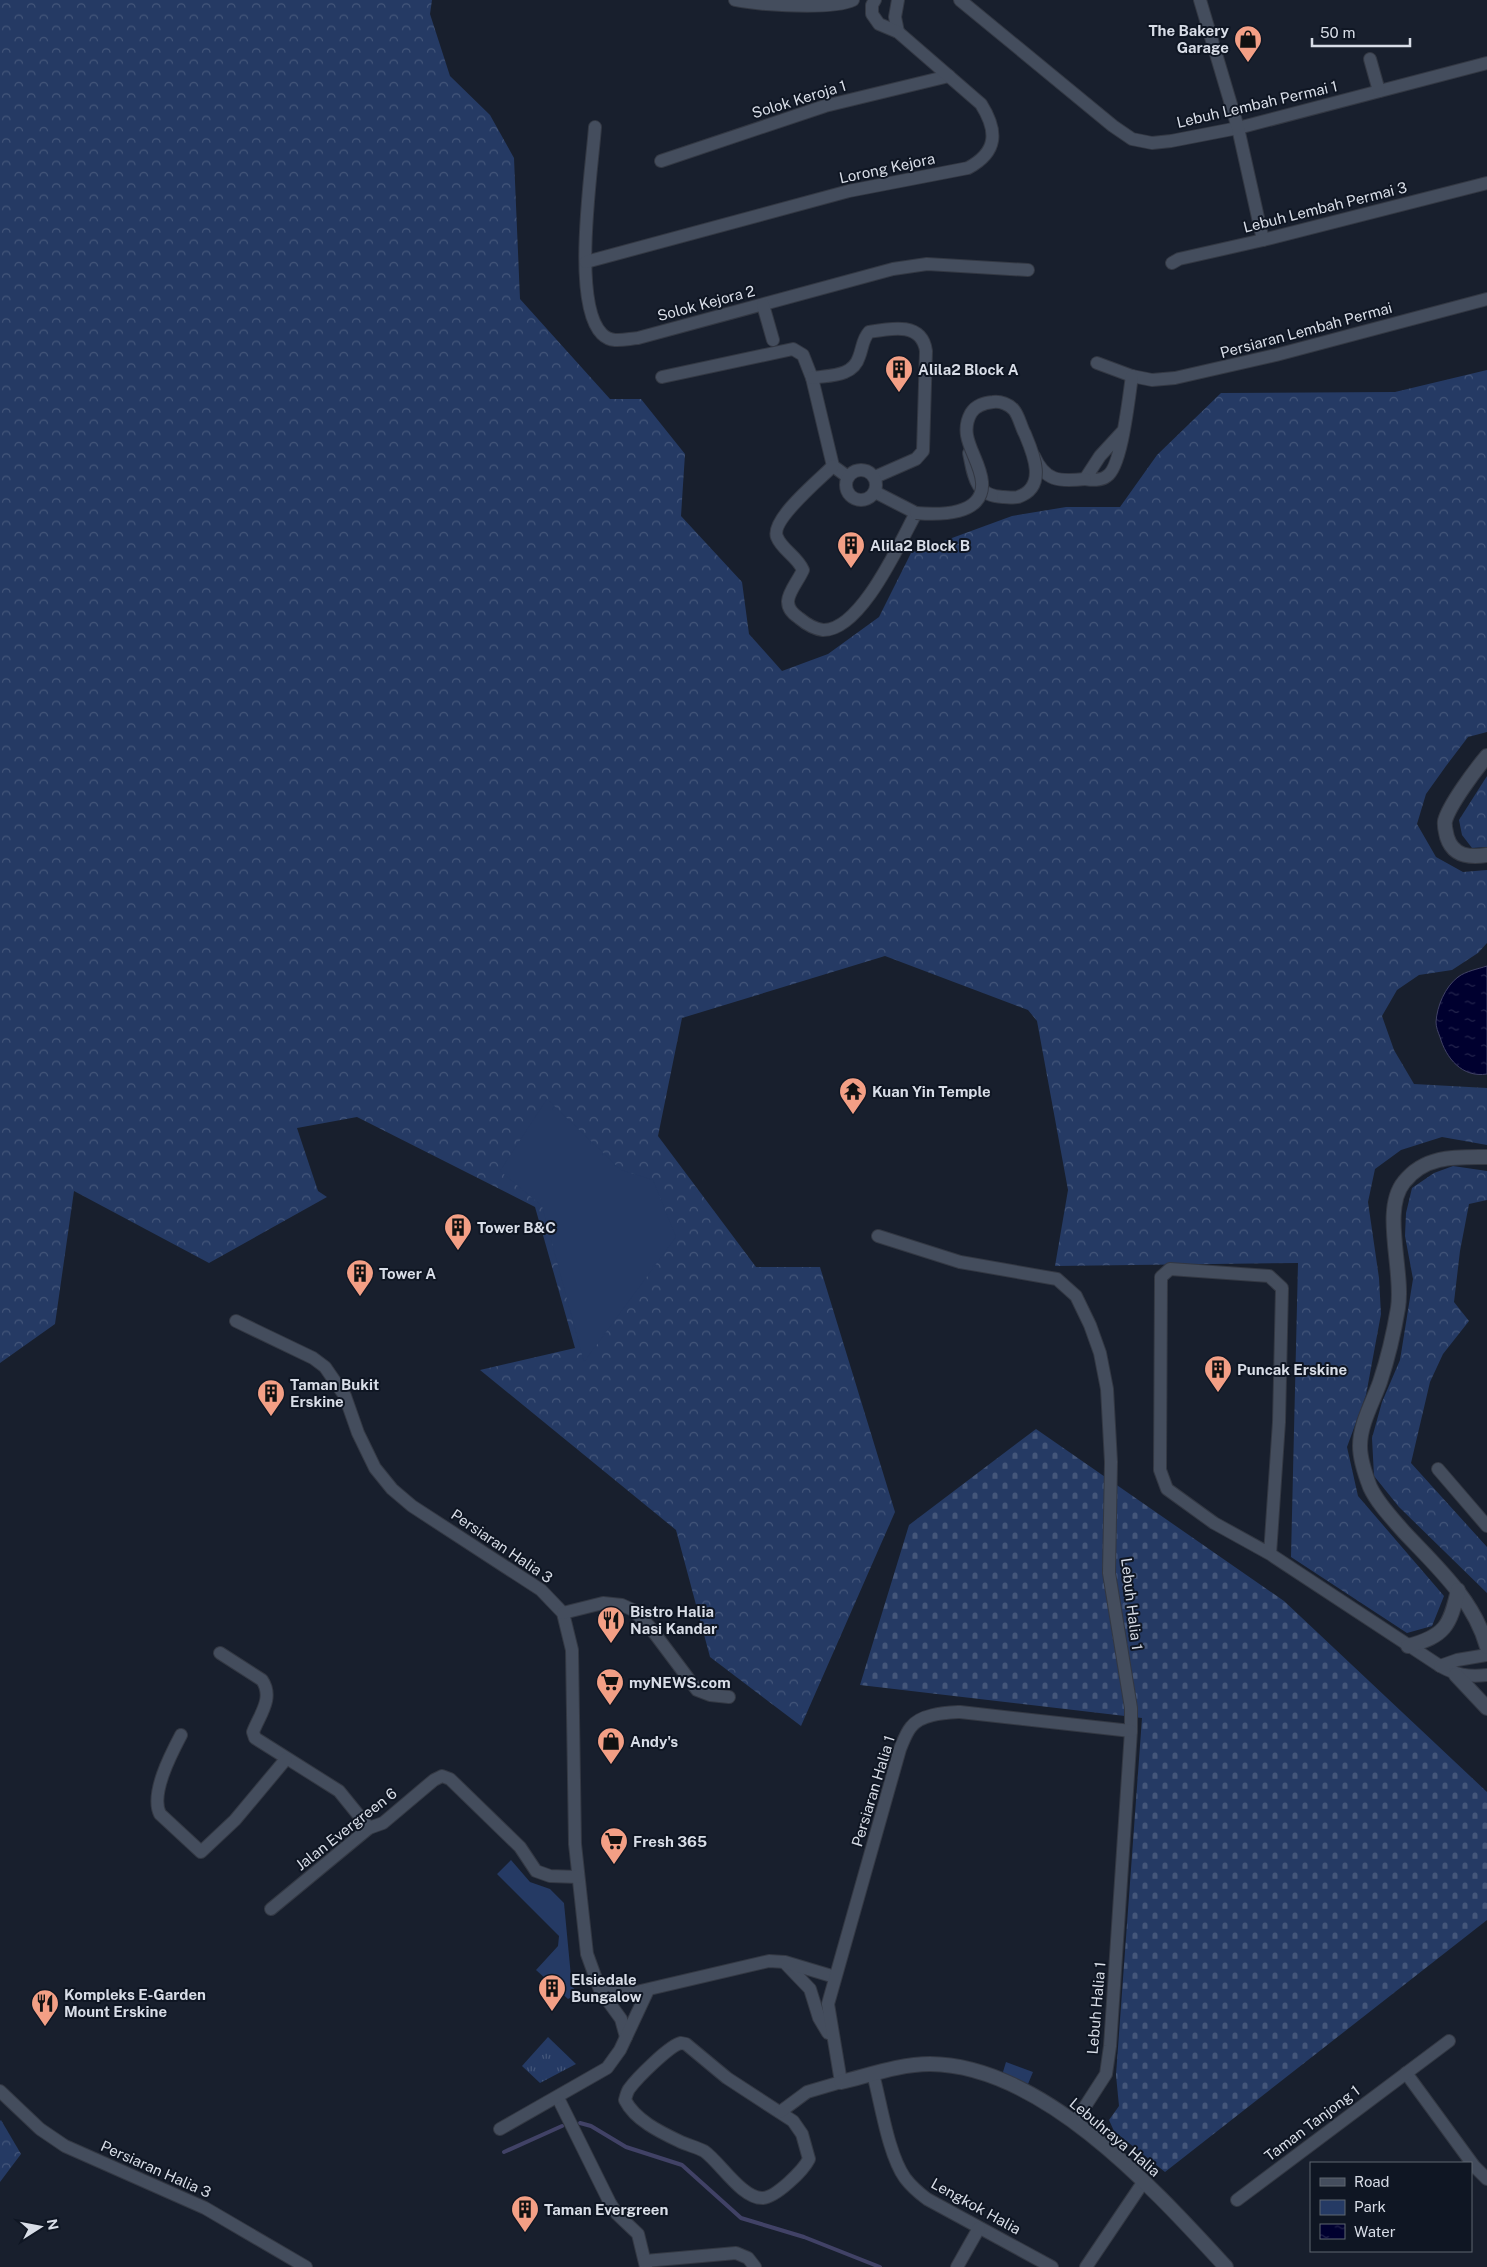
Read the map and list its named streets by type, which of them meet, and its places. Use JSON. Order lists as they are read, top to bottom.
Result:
{
  "streets": {
    "main road": ["Lebuhraya Halia"],
    "street": [
      "Solok Keroja 1",
      "Lebuh Lembah Permai 1",
      "Lorong Kejora",
      "Lebuh Lembah Permai 3",
      "Solok Kejora 2",
      "Persiaran Lembah Permai",
      "Persiaran Halia 3",
      "Lebuh Halia 1",
      "Persiaran Halia 1",
      "Jalan Evergreen 6",
      "Taman Tanjong 1",
      "Lengkok Halia"
    ]
  },
  "crossings": [
    ["Solok Keroja 1", "Lorong Kejora"],
    ["Lorong Kejora", "Solok Kejora 2"],
    ["Persiaran Halia 3", "Jalan Evergreen 6"],
    ["Lebuh Halia 1", "Persiaran Halia 1"],
    ["Lebuh Halia 1", "Lebuhraya Halia"],
    ["Persiaran Halia 1", "Lebuhraya Halia"],
    ["Lebuhraya Halia", "Lengkok Halia"]
  ],
  "places": {
    "shop": ["The Bakery Garage", "Andy's"],
    "building": [
      "Alila2 Block A",
      "Alila2 Block B",
      "Tower B&C",
      "Tower A",
      "Puncak Erskine",
      "Taman Bukit Erskine",
      "Elsiedale Bungalow",
      "Taman Evergreen"
    ],
    "temple": ["Kuan Yin Temple"],
    "restaurant": ["Bistro Halia Nasi Kandar", "Kompleks E-Garden Mount Erskine"],
    "supermarket": ["myNEWS.com", "Fresh 365"]
  },
  "legend": ["Road", "Park", "Water"],
  "scale_bar": "50 m",
  "north": "right"
}
